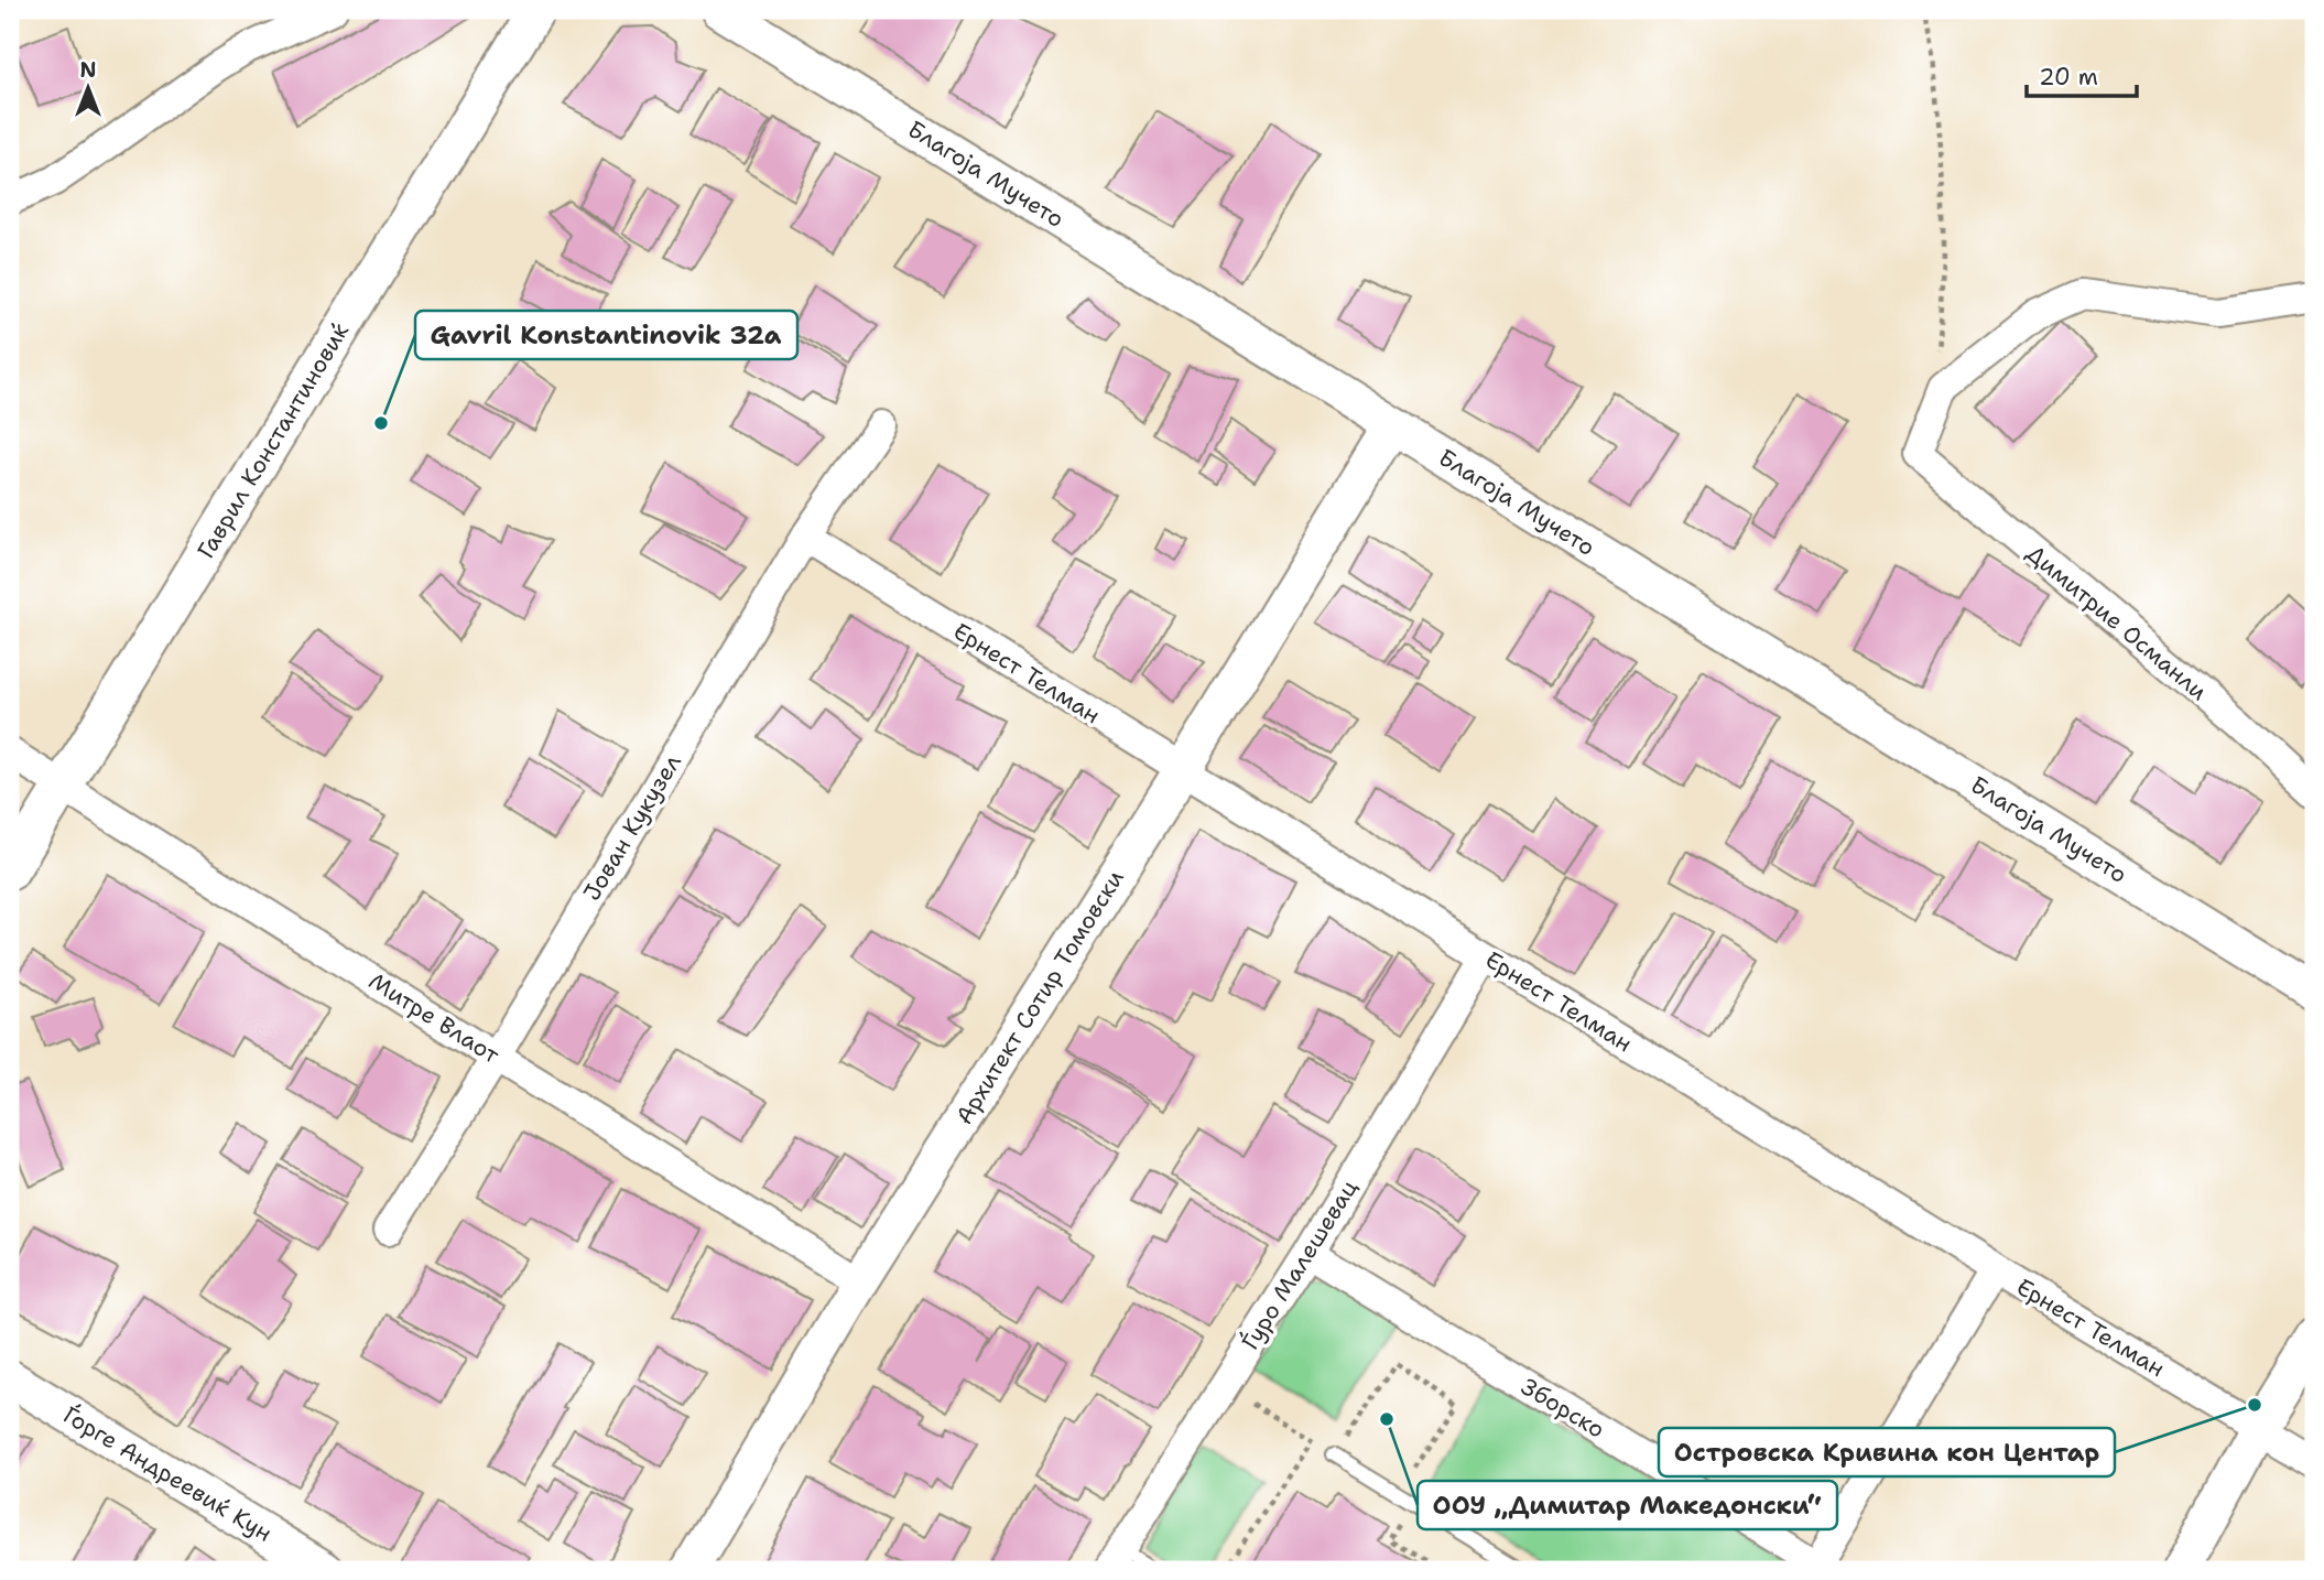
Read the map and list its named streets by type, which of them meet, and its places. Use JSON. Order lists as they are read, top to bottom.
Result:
{
  "streets": {
    "street": [
      "Благоја Мучето",
      "Гаврил Константиновиќ",
      "Димитрие Османли",
      "Ернест Телман",
      "Јован Кукузел",
      "Архитект Сотир Томовски",
      "Митре Влаот",
      "Ѓуро Малешевац",
      "Зборско",
      "Ѓорге Андреевиќ Кун"
    ]
  },
  "crossings": [
    ["Благоја Мучето", "Архитект Сотир Томовски"],
    ["Гаврил Константиновиќ", "Митре Влаот"],
    ["Ернест Телман", "Јован Кукузел"],
    ["Ернест Телман", "Архитект Сотир Томовски"],
    ["Ернест Телман", "Ѓуро Малешевац"],
    ["Јован Кукузел", "Митре Влаот"],
    ["Архитект Сотир Томовски", "Митре Влаот"],
    ["Ѓуро Малешевац", "Зборско"]
  ],
  "places": ["Gavril Konstantinovik 32a", "Островска Кривина кон Центар", "ООУ „Димитар Македонски“"],
  "scale_bar": "20 m",
  "north": "top"
}
